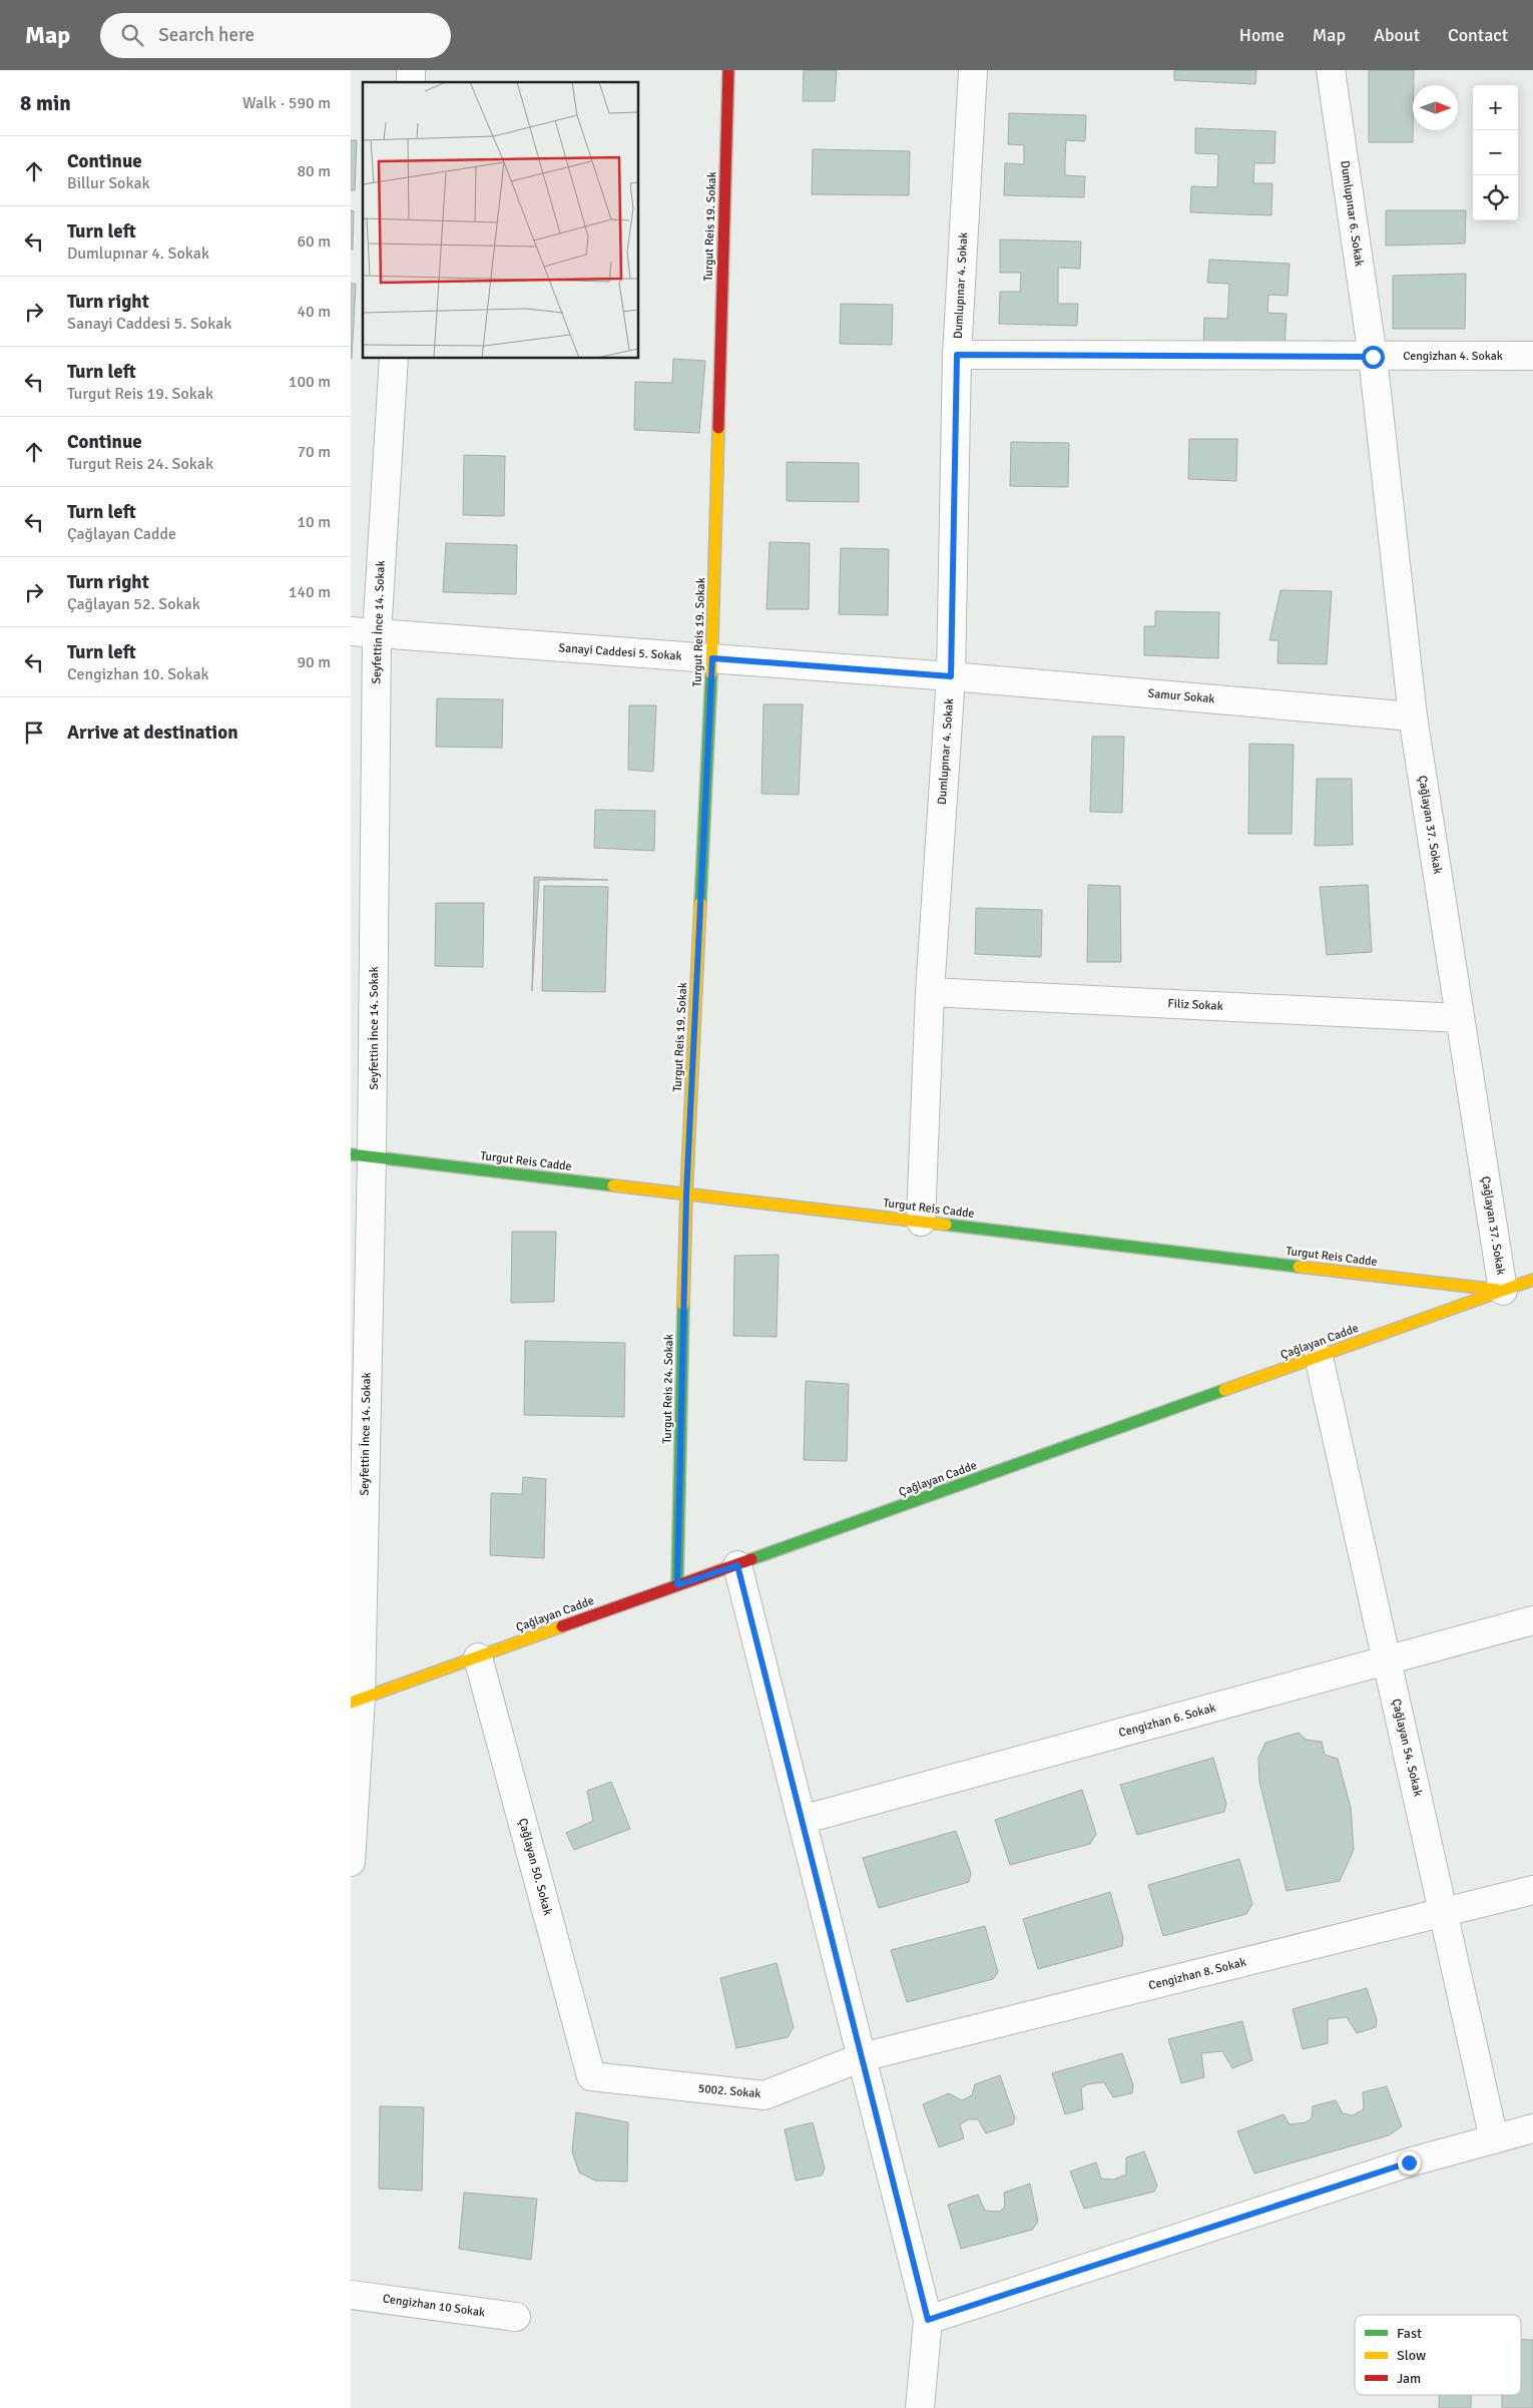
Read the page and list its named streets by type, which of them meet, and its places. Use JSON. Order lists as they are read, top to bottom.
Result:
{
  "streets": {
    "street": [
      "Dumlupınar 6. Sokak",
      "Turgut Reis 19. Sokak",
      "Dumlupınar 4. Sokak",
      "Cengizhan 4. Sokak",
      "Seyfettin İnce 14. Sokak",
      "Sanayi Caddesi 5. Sokak",
      "Samur Sokak",
      "Çağlayan 37. Sokak",
      "Filiz Sokak",
      "Turgut Reis Cadde",
      "Çağlayan Cadde",
      "Turgut Reis 24. Sokak",
      "Cengizhan 6. Sokak",
      "Çağlayan 54. Sokak",
      "Çağlayan 50. Sokak",
      "Cengizhan 8. Sokak",
      "5002. Sokak",
      "Cengizhan 10 Sokak"
    ]
  },
  "crossings": [
    ["Dumlupınar 6. Sokak", "Cengizhan 4. Sokak"],
    ["Dumlupınar 6. Sokak", "Çağlayan 37. Sokak"],
    ["Turgut Reis 19. Sokak", "Sanayi Caddesi 5. Sokak"],
    ["Turgut Reis 19. Sokak", "Turgut Reis Cadde"],
    ["Turgut Reis 19. Sokak", "Turgut Reis 24. Sokak"],
    ["Dumlupınar 4. Sokak", "Cengizhan 4. Sokak"],
    ["Dumlupınar 4. Sokak", "Sanayi Caddesi 5. Sokak"],
    ["Dumlupınar 4. Sokak", "Samur Sokak"],
    ["Dumlupınar 4. Sokak", "Filiz Sokak"],
    ["Dumlupınar 4. Sokak", "Turgut Reis Cadde"],
    ["Cengizhan 4. Sokak", "Çağlayan 37. Sokak"],
    ["Seyfettin İnce 14. Sokak", "Sanayi Caddesi 5. Sokak"],
    ["Seyfettin İnce 14. Sokak", "Turgut Reis Cadde"],
    ["Seyfettin İnce 14. Sokak", "Çağlayan Cadde"],
    ["Sanayi Caddesi 5. Sokak", "Samur Sokak"],
    ["Samur Sokak", "Çağlayan 37. Sokak"],
    ["Çağlayan 37. Sokak", "Filiz Sokak"],
    ["Çağlayan 37. Sokak", "Turgut Reis Cadde"],
    ["Çağlayan 37. Sokak", "Çağlayan Cadde"],
    ["Turgut Reis Cadde", "Çağlayan Cadde"],
    ["Turgut Reis Cadde", "Turgut Reis 24. Sokak"],
    ["Çağlayan Cadde", "Turgut Reis 24. Sokak"],
    ["Çağlayan Cadde", "Çağlayan 54. Sokak"],
    ["Çağlayan Cadde", "Çağlayan 50. Sokak"],
    ["Cengizhan 6. Sokak", "Çağlayan 54. Sokak"],
    ["Çağlayan 54. Sokak", "Cengizhan 8. Sokak"],
    ["Çağlayan 50. Sokak", "5002. Sokak"],
    ["Cengizhan 8. Sokak", "5002. Sokak"]
  ],
  "legend": ["Fast", "Slow", "Jam"],
  "north": "right",
  "page": {
    "header": "Map",
    "search": "Search here",
    "nav": [
      "Home",
      "Map",
      "About",
      "Contact"
    ],
    "heading": ["8 min", "Walk · 590 m"],
    "map_buttons": ["+", "−"],
    "list": [
      ["Continue", "Billur Sokak", "80 m"],
      ["Turn left", "Dumlupınar 4. Sokak", "60 m"],
      ["Turn right", "Sanayi Caddesi 5. Sokak", "40 m"],
      ["Turn left", "Turgut Reis 19. Sokak", "100 m"],
      ["Continue", "Turgut Reis 24. Sokak", "70 m"],
      ["Turn left", "Çağlayan Cadde", "10 m"],
      ["Turn right", "Çağlayan 52. Sokak", "140 m"],
      ["Turn left", "Cengizhan 10. Sokak", "90 m"],
      "Arrive at destination"
    ]
  }
}
